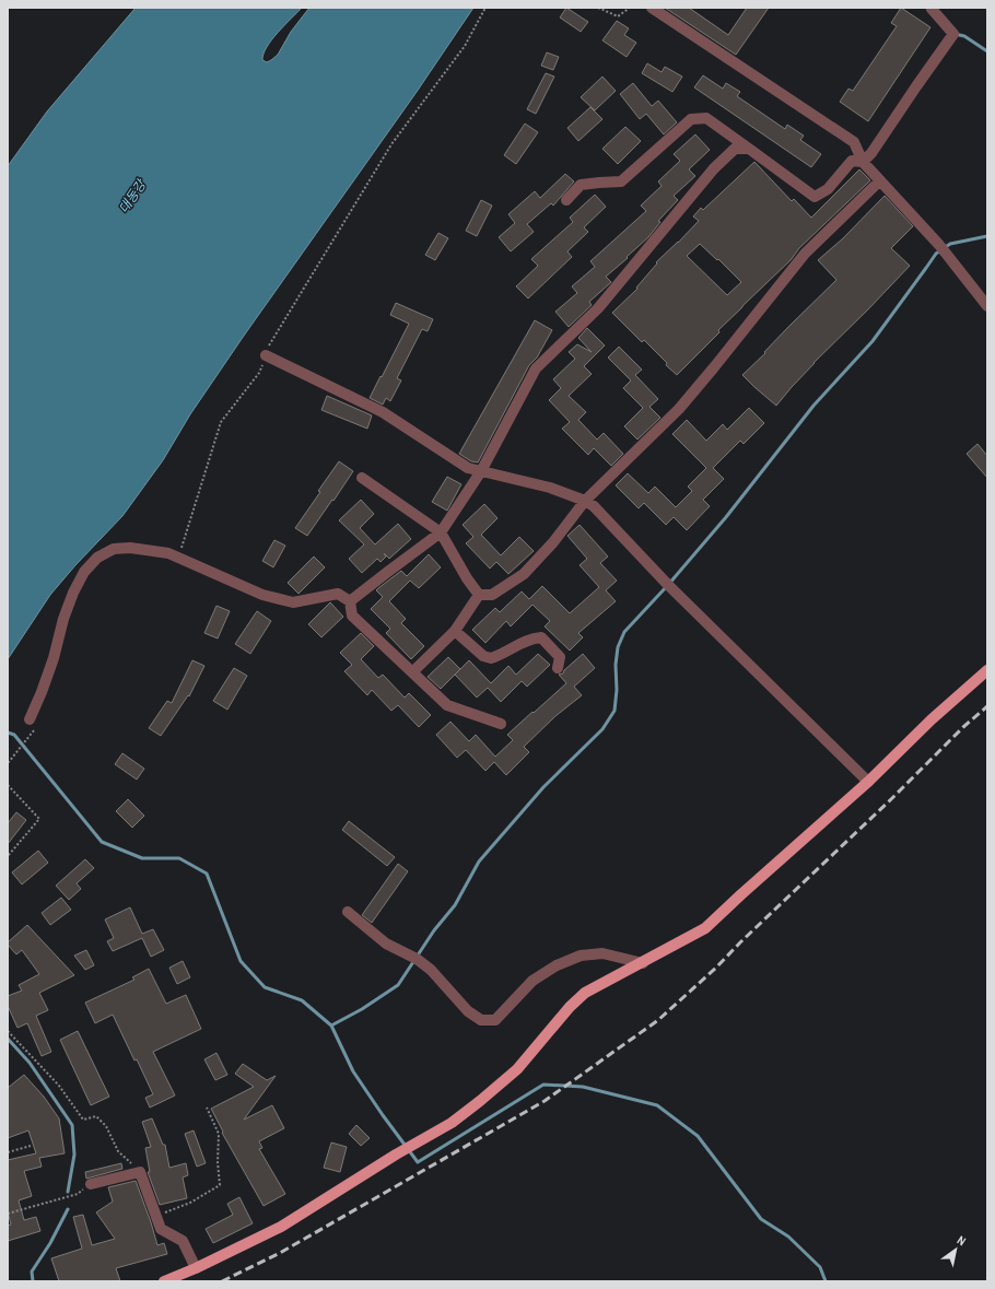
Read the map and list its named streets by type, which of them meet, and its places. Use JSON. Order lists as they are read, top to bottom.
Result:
{
  "water": ["대동강"],
  "north": "top right"
}
